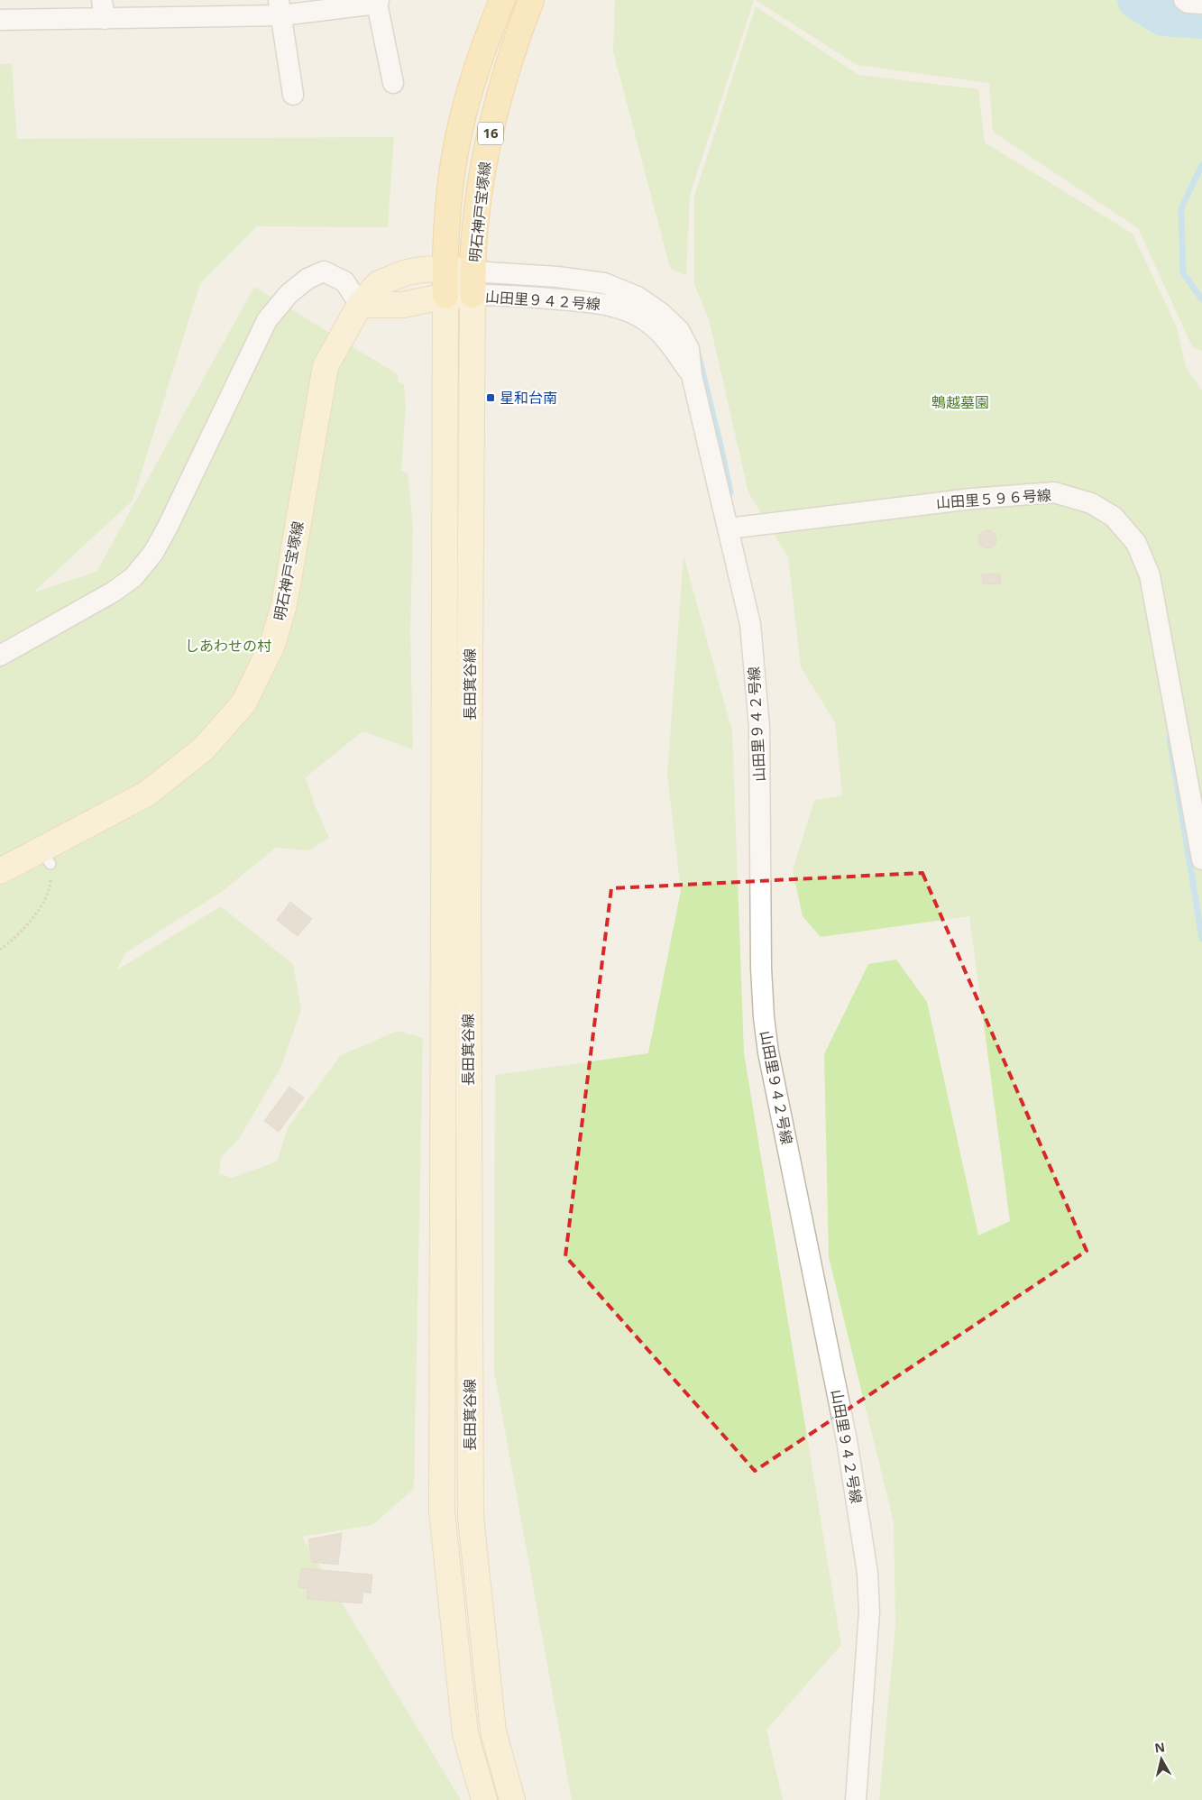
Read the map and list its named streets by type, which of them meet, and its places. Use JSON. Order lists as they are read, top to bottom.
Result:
{
  "streets": {
    "main road": ["16", "明石神戸宝塚線"],
    "street": ["山田里９４２号線", "山田里５９６号線", "長田箕谷線"]
  },
  "crossings": [
    ["明石神戸宝塚線", "山田里９４２号線"],
    ["明石神戸宝塚線", "長田箕谷線"],
    ["山田里９４２号線", "山田里５９６号線"],
    ["山田里９４２号線", "長田箕谷線"]
  ],
  "parks": ["鵯越墓園", "しあわせの村"],
  "places": {
    "transit": ["星和台南"]
  },
  "north": "top"
}
